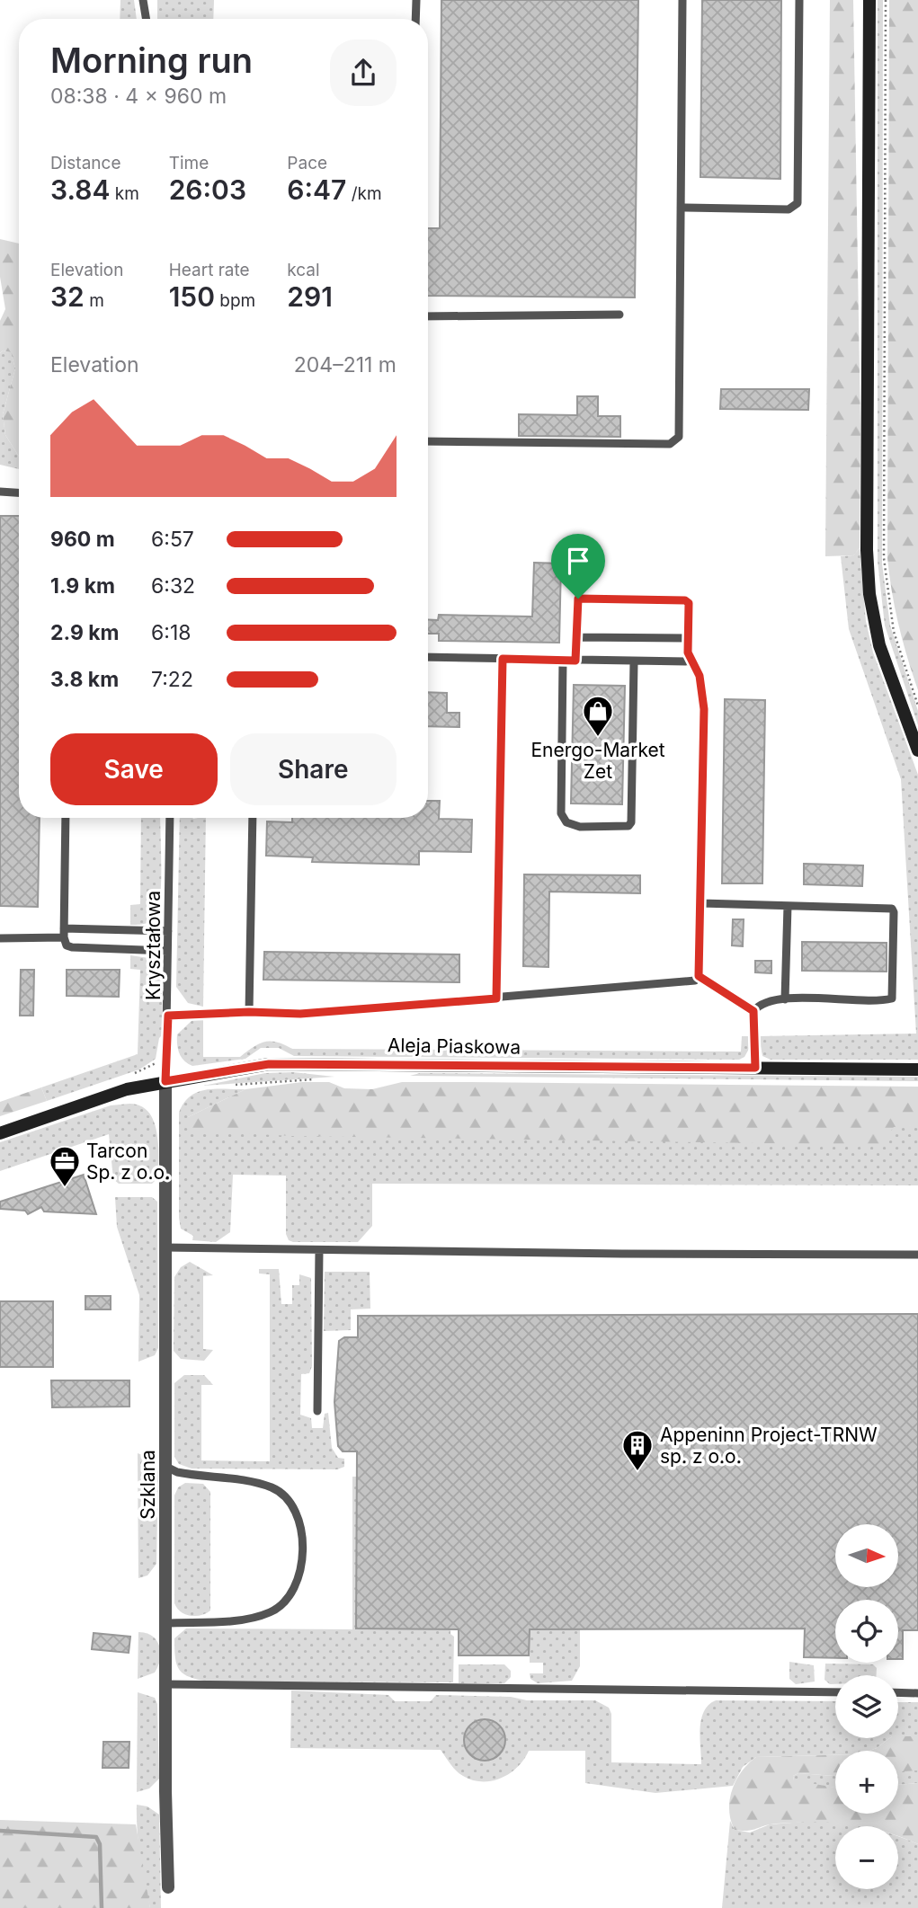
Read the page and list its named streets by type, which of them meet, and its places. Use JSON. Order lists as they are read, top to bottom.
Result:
{
  "streets": {
    "main road": ["Aleja Piaskowa"],
    "street": ["Szklana"],
    "lane": ["Kryształowa"]
  },
  "crossings": [
    ["Kryształowa", "Aleja Piaskowa"],
    ["Kryształowa", "Szklana"],
    ["Aleja Piaskowa", "Szklana"]
  ],
  "places": {
    "shop": ["Energo-Market Zet"],
    "office": ["Tarcon Sp. z o.o."],
    "building": ["Appeninn Project-TRNW sp. z o.o."]
  },
  "north": "right",
  "page": {
    "heading": ["Morning run", "08:38 · 4 × 960 m"],
    "stats": [
      ["Distance", "3.84 km"],
      ["Time", "26:03"],
      ["Pace", "6:47 /km"],
      ["Elevation", "32 m"],
      ["Heart rate", "150 bpm"],
      ["kcal", "291"]
    ],
    "chart": ["Elevation", "204–211 m"],
    "list": [
      {
        "name": "960 m",
        "note": "6:57"
      },
      {
        "name": "1.9 km",
        "note": "6:32"
      },
      {
        "name": "2.9 km",
        "note": "6:18"
      },
      {
        "name": "3.8 km",
        "note": "7:22"
      }
    ],
    "buttons": ["Save", "Share"],
    "map_buttons": ["+", "−"]
  }
}
